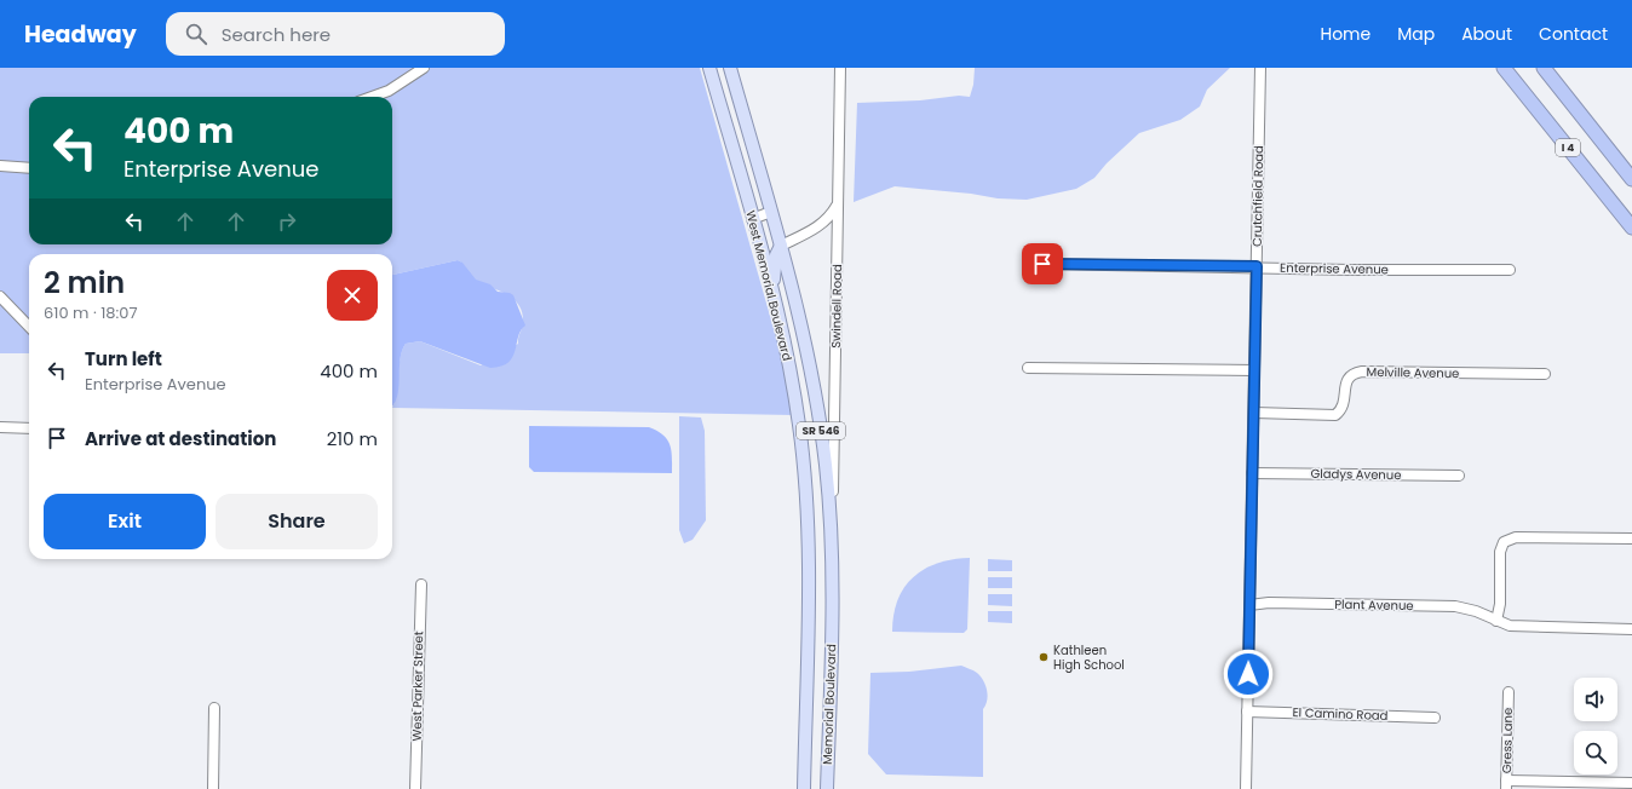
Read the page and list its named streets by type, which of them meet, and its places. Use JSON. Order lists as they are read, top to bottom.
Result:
{
  "streets": {
    "highway": ["I 4"],
    "main road": ["West Memorial Boulevard", "SR 546", "Memorial Boulevard"],
    "street": [
      "Crutchfield Road",
      "Enterprise Avenue",
      "Swindell Road",
      "Melville Avenue",
      "Gladys Avenue",
      "Plant Avenue",
      "West Parker Street",
      "El Camino Road",
      "Gress Lane"
    ]
  },
  "crossings": [
    ["Crutchfield Road", "Enterprise Avenue"],
    ["Crutchfield Road", "Melville Avenue"],
    ["Crutchfield Road", "Gladys Avenue"],
    ["Crutchfield Road", "Plant Avenue"],
    ["Crutchfield Road", "El Camino Road"],
    ["West Memorial Boulevard", "Swindell Road"],
    ["West Memorial Boulevard", "Memorial Boulevard"]
  ],
  "places": ["Kathleen High School"],
  "page": {
    "header": "Headway",
    "search": "Search here",
    "nav": [
      "Home",
      "Map",
      "About",
      "Contact"
    ],
    "turn": ["400 m", "Enterprise Avenue"],
    "heading": ["2 min", "610 m · 18:07"],
    "list": [
      {
        "name": "Turn left",
        "note": "Enterprise Avenue",
        "value": "400 m"
      },
      {
        "name": "Arrive at destination",
        "value": "210 m"
      }
    ],
    "buttons": ["Exit", "Share"]
  }
}
